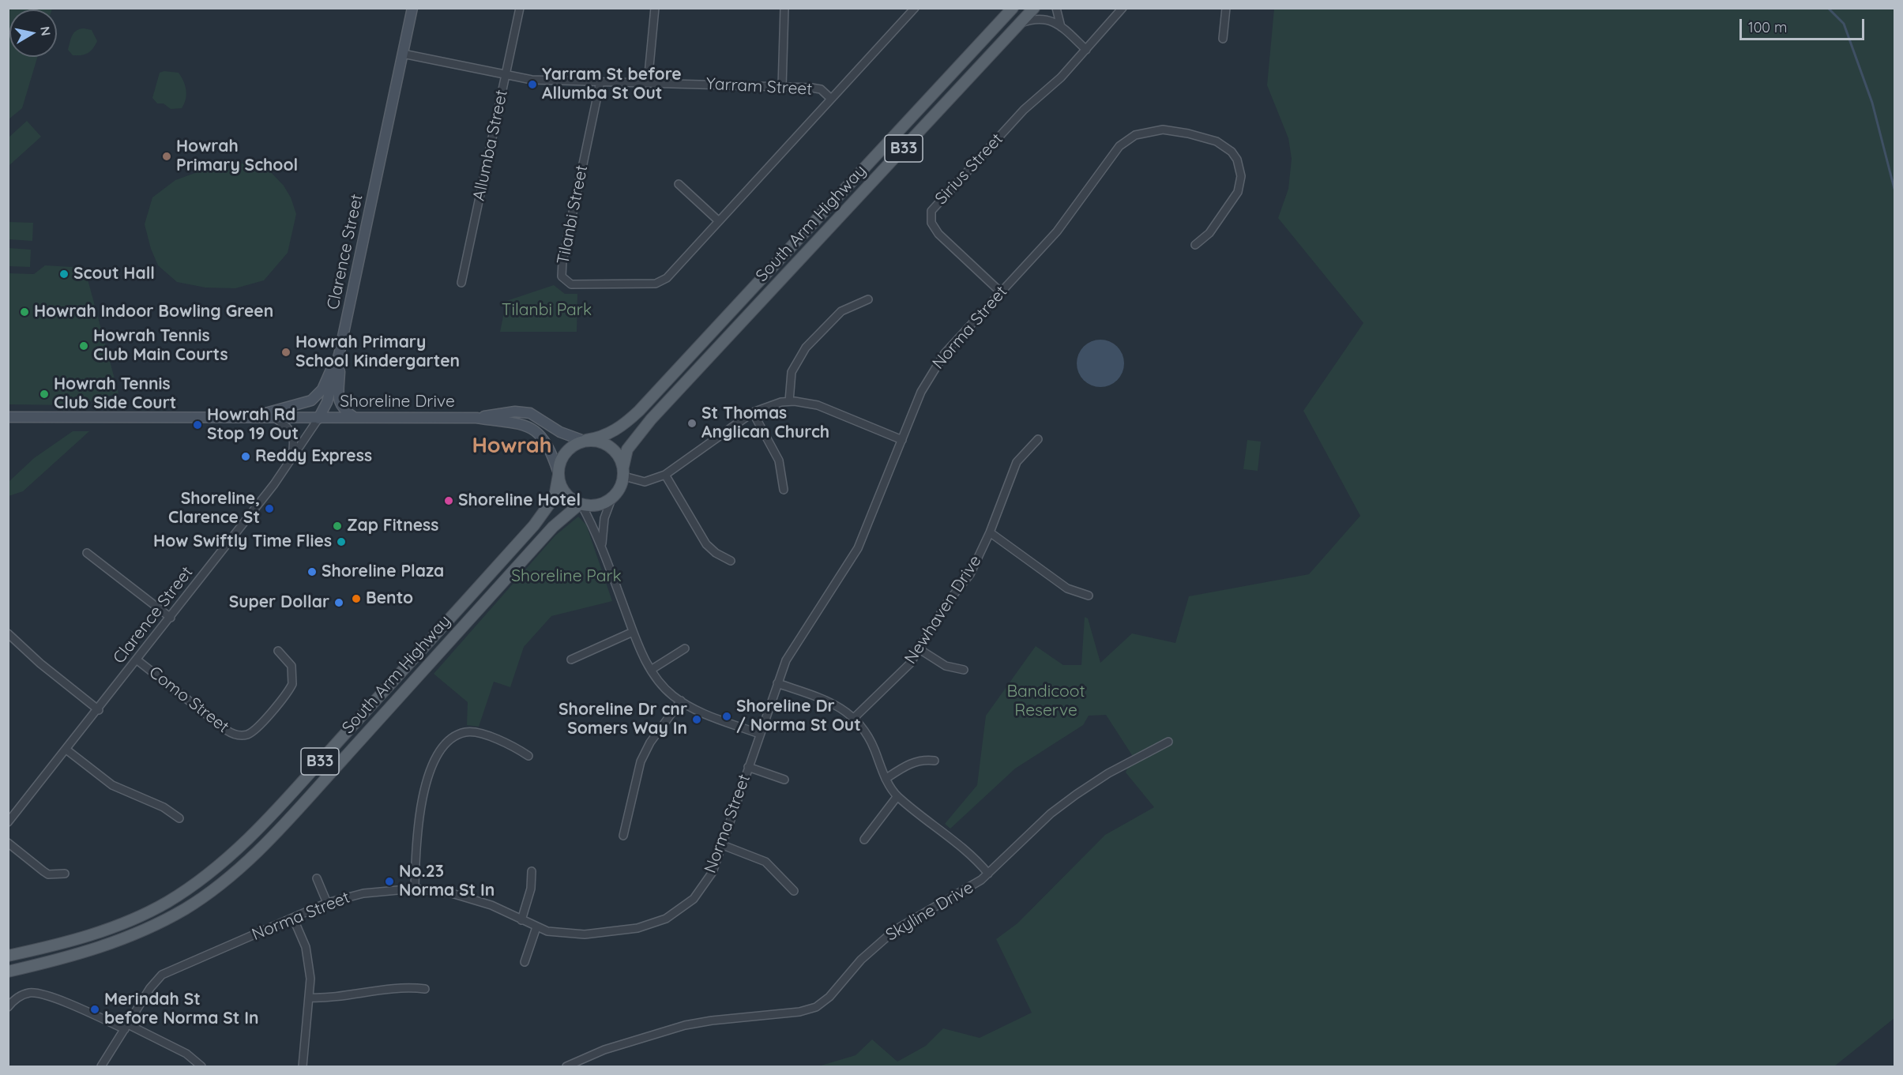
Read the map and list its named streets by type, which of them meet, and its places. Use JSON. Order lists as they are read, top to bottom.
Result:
{
  "streets": {
    "main road": [
      "B33",
      "South Arm Highway",
      "Clarence Street",
      "Shoreline Drive"
    ],
    "street": [
      "Yarram Street",
      "Allumba Street",
      "Sirius Street",
      "Tilanbi Street",
      "Norma Street",
      "Newhaven Drive",
      "Como Street",
      "Skyline Drive"
    ]
  },
  "crossings": [
    ["Yarram Street", "Allumba Street"],
    ["Yarram Street", "Tilanbi Street"],
    ["Yarram Street", "Clarence Street"],
    ["B33", "South Arm Highway"],
    ["B33", "Shoreline Drive"],
    ["Sirius Street", "Norma Street"],
    ["South Arm Highway", "Shoreline Drive"],
    ["Clarence Street", "Shoreline Drive"],
    ["Clarence Street", "Como Street"]
  ],
  "districts": ["Howrah"],
  "parks": ["Tilanbi Park", "Shoreline Park", "Bandicoot Reserve"],
  "places": [
    "Yarram St before Allumba St Out",
    "Howrah Primary School",
    "Scout Hall",
    "Howrah Indoor Bowling Green",
    "Howrah Tennis Club Main Courts",
    "Howrah Primary School Kindergarten",
    "Howrah Tennis Club Side Court",
    "St Thomas Anglican Church",
    "Howrah Rd Stop 19 Out",
    "Reddy Express",
    "Shoreline Hotel",
    "Shoreline, Clarence St",
    "Zap Fitness",
    "How Swiftly Time Flies",
    "Shoreline Plaza",
    "Bento",
    "Super Dollar",
    "Shoreline Dr / Norma St Out",
    "Shoreline Dr cnr Somers Way In",
    "No.23 Norma St In",
    "Merindah St before Norma St In"
  ],
  "scale_bar": "100 m",
  "north": "right"
}
